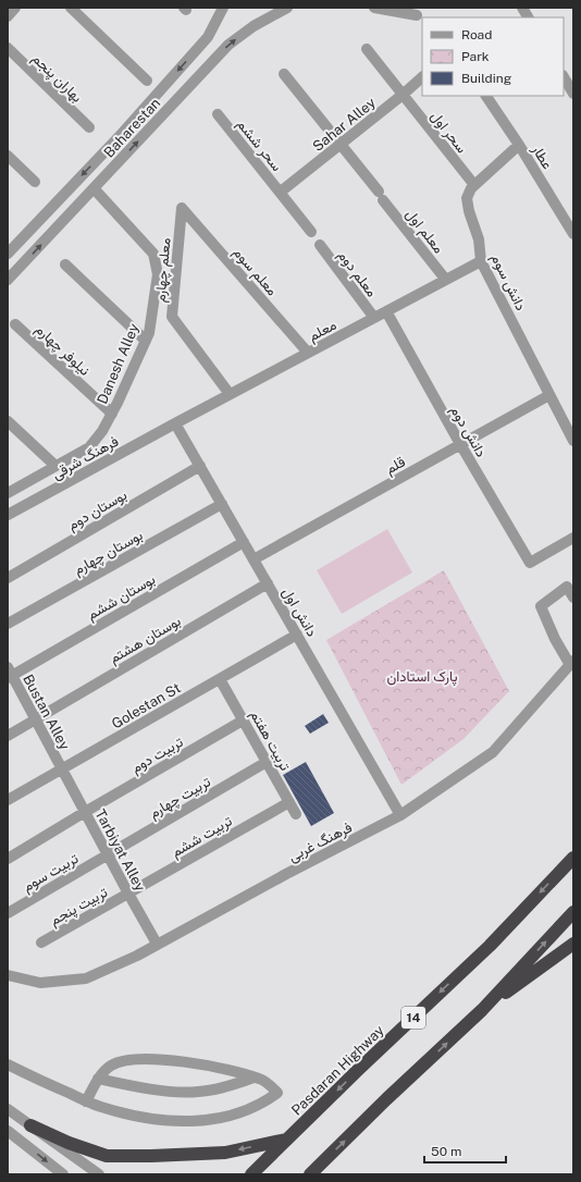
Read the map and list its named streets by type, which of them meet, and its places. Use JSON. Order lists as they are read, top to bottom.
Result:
{
  "streets": {
    "highway": ["14", "Pasdaran Highway"],
    "street": [
      "بهاران پنجم",
      "Sahar Alley",
      "Baharestan",
      "سحر اول",
      "سحر ششم",
      "عطار",
      "معلم اول",
      "معلم چهارم",
      "معلم سوم",
      "معلم دوم",
      "دانش سوم",
      "معلم",
      "نیلوفر چهارم",
      "Danesh Alley",
      "دانش دوم",
      "فرهنگ شرقی",
      "قلم",
      "بوستان دوم",
      "بوستان چهارم",
      "بوستان ششم",
      "دانش اول",
      "بوستان هشتم",
      "Golestan St",
      "Bustan Alley",
      "تربیت هفتم",
      "تربیت دوم",
      "تربیت چهارم",
      "تربیت ششم",
      "فرهنگ غربی",
      "Tarbiyat Alley",
      "تربیت سوم",
      "تربیت پنجم"
    ]
  },
  "crossings": [
    ["Sahar Alley", "سحر اول"],
    ["Sahar Alley", "سحر ششم"],
    ["Sahar Alley", "معلم اول"],
    ["Baharestan", "Danesh Alley"],
    ["سحر اول", "دانش سوم"],
    ["معلم اول", "معلم"],
    ["معلم چهارم", "معلم سوم"],
    ["معلم چهارم", "معلم"],
    ["معلم سوم", "معلم"],
    ["معلم دوم", "معلم"],
    ["دانش سوم", "معلم"],
    ["دانش سوم", "قلم"],
    ["معلم", "دانش دوم"],
    ["معلم", "فرهنگ شرقی"],
    ["معلم", "دانش اول"],
    ["نیلوفر چهارم", "Danesh Alley"],
    ["دانش دوم", "قلم"],
    ["فرهنگ شرقی", "دانش اول"],
    ["قلم", "دانش اول"],
    ["بوستان دوم", "دانش اول"],
    ["بوستان چهارم", "دانش اول"],
    ["بوستان ششم", "دانش اول"],
    ["بوستان ششم", "Bustan Alley"],
    ["دانش اول", "بوستان هشتم"],
    ["دانش اول", "Golestan St"],
    ["دانش اول", "فرهنگ غربی"],
    ["بوستان هشتم", "Bustan Alley"],
    ["Golestan St", "Bustan Alley"],
    ["Golestan St", "تربیت هفتم"],
    ["Golestan St", "Tarbiyat Alley"],
    ["Bustan Alley", "Tarbiyat Alley"],
    ["تربیت هفتم", "تربیت دوم"],
    ["تربیت هفتم", "تربیت چهارم"],
    ["تربیت هفتم", "تربیت ششم"],
    ["تربیت دوم", "Tarbiyat Alley"],
    ["تربیت چهارم", "Tarbiyat Alley"],
    ["تربیت چهارم", "تربیت سوم"],
    ["تربیت ششم", "Tarbiyat Alley"],
    ["تربیت ششم", "تربیت پنجم"],
    ["فرهنگ غربی", "Tarbiyat Alley"],
    ["Tarbiyat Alley", "تربیت سوم"],
    ["Tarbiyat Alley", "تربیت پنجم"]
  ],
  "parks": ["پارک استادان"],
  "legend": ["Road", "Park", "Building"],
  "scale_bar": "50 m"
}
